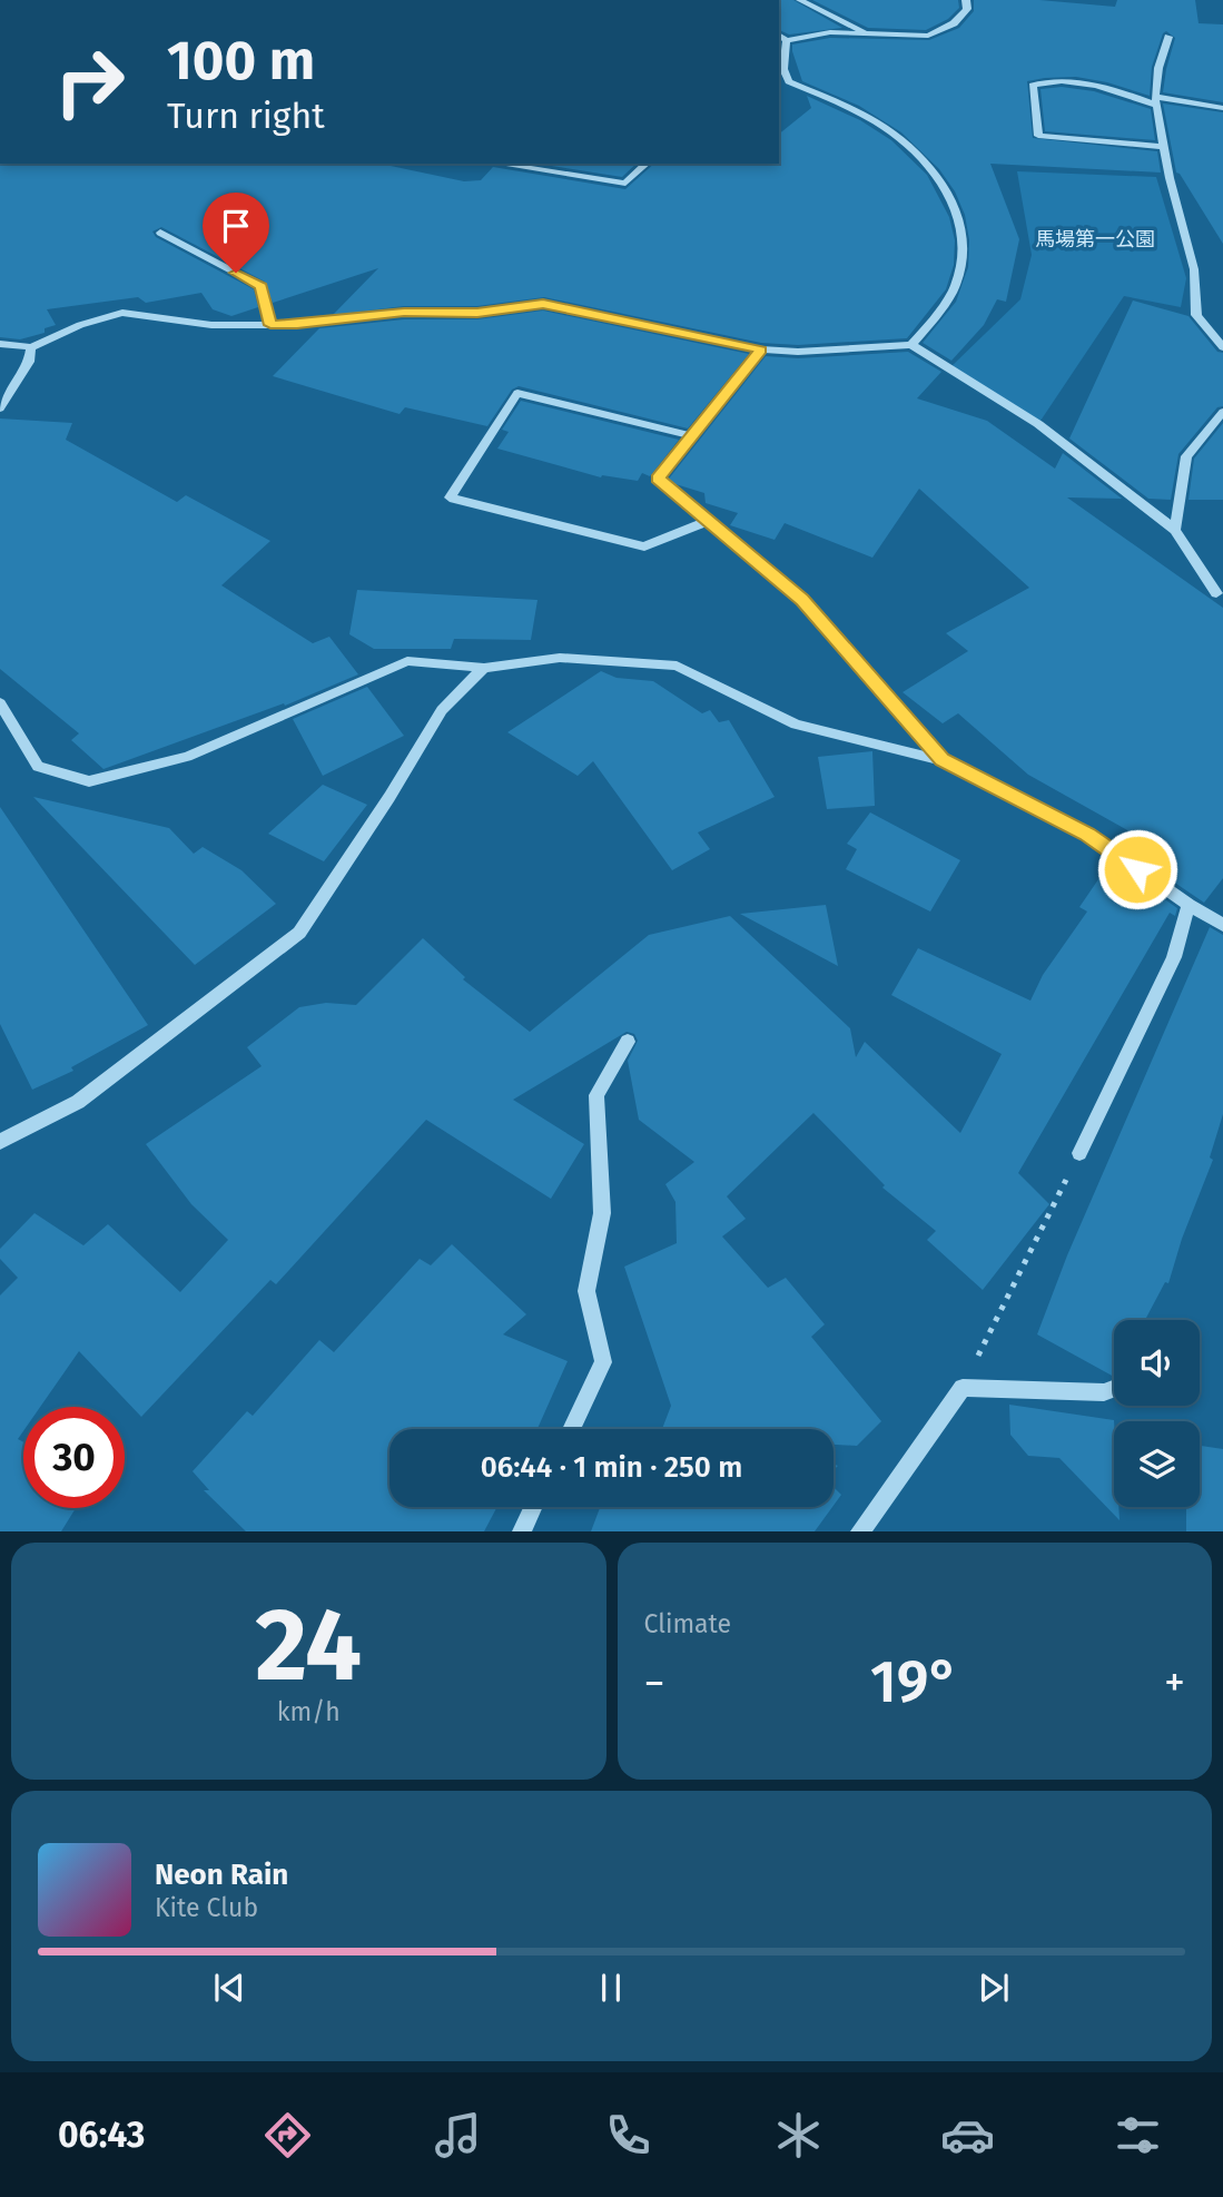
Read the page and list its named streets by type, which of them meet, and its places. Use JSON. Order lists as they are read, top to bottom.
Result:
{
  "parks": ["馬場第一公園"],
  "page": {
    "turn": ["100 m", "Turn right"],
    "limit": "30",
    "trip": "06:44 · 1 min · 250 m",
    "tile": [
      ["24", "km/h"],
      "Climate"
    ],
    "heat": ["−", "19°", "+"],
    "song": ["Neon Rain", "Kite Club"],
    "tabs": "06:43"
  }
}
